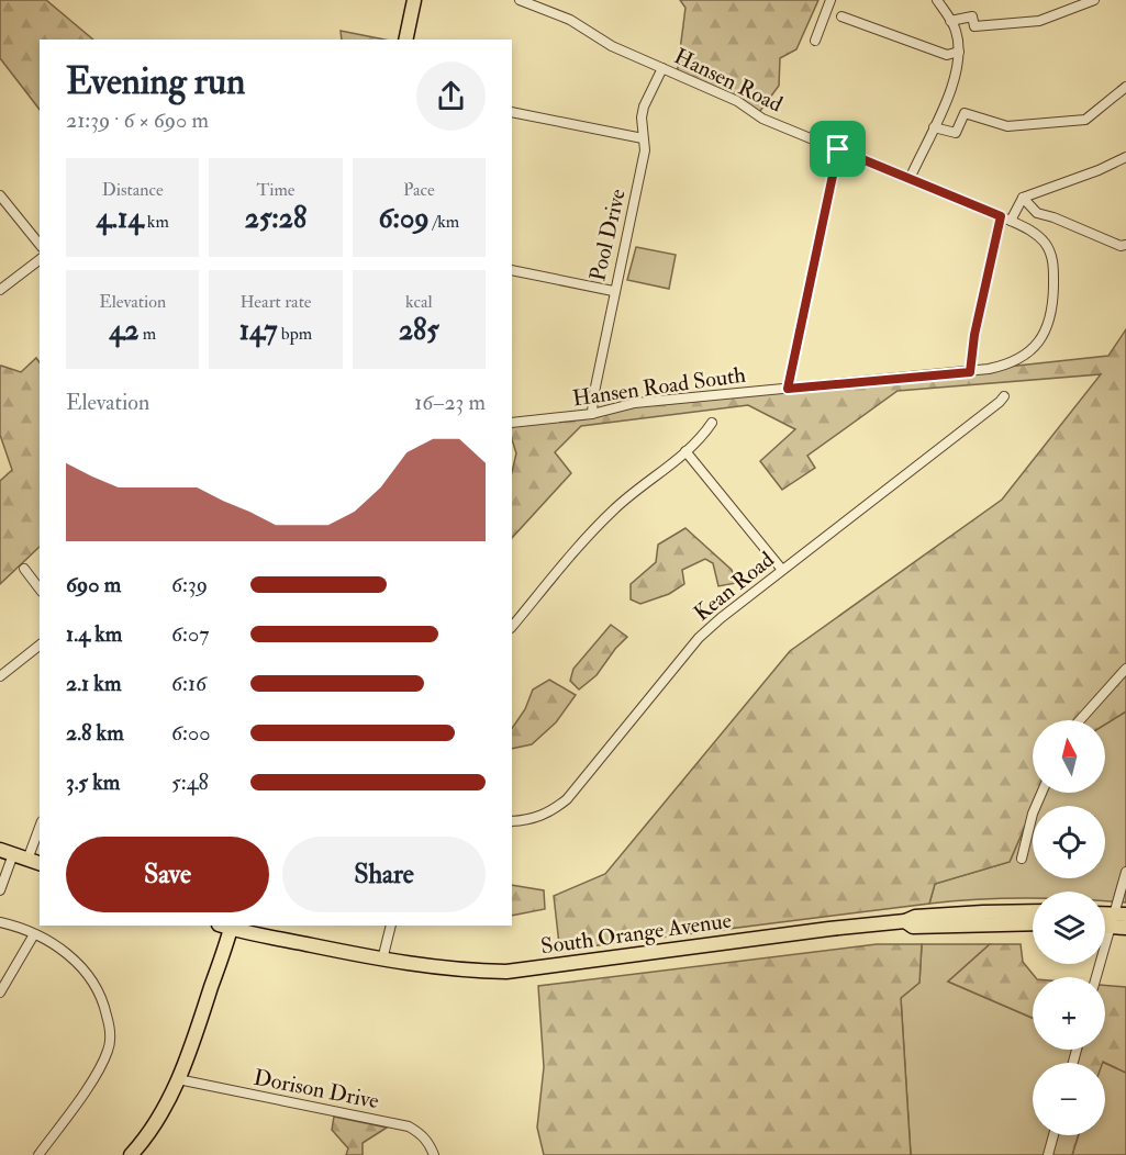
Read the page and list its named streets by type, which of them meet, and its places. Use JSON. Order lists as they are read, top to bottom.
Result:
{
  "streets": {
    "main road": ["South Orange Avenue"],
    "street": [
      "Hansen Road",
      "Pool Drive",
      "Hansen Road South",
      "Kean Road",
      "Dorison Drive"
    ]
  },
  "crossings": [
    ["Hansen Road", "Pool Drive"],
    ["Hansen Road", "Hansen Road South"],
    ["Pool Drive", "Hansen Road South"]
  ],
  "north": "top",
  "page": {
    "heading": ["Evening run", "21:39 · 6 × 690 m"],
    "stats": [
      ["Distance", "4.14 km"],
      ["Time", "25:28"],
      ["Pace", "6:09 /km"],
      ["Elevation", "42 m"],
      ["Heart rate", "147 bpm"],
      ["kcal", "285"]
    ],
    "chart": ["Elevation", "16–23 m"],
    "list": [
      {
        "name": "690 m",
        "note": "6:39"
      },
      {
        "name": "1.4 km",
        "note": "6:07"
      },
      {
        "name": "2.1 km",
        "note": "6:16"
      },
      {
        "name": "2.8 km",
        "note": "6:00"
      },
      {
        "name": "3.5 km",
        "note": "5:48"
      }
    ],
    "map_buttons": ["+", "−"],
    "buttons": ["Save", "Share"]
  }
}
